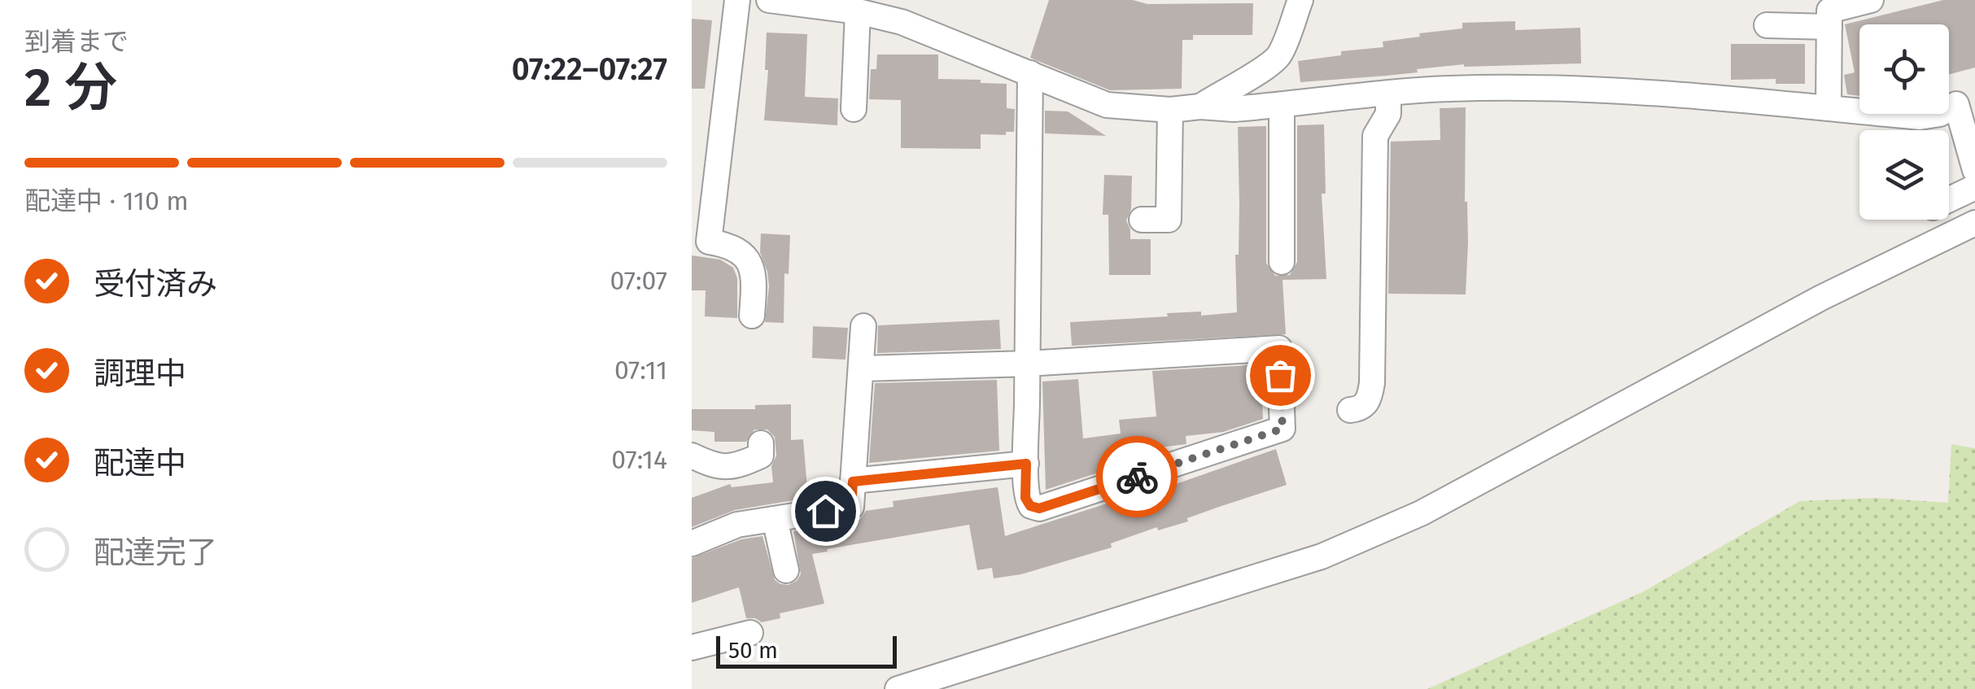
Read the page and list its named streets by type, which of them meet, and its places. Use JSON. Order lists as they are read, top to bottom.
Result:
{
  "scale_bar": "50 m",
  "page": {
    "heading": ["2 分", "到着まで", "07:22–07:27"],
    "bar": "配達中 · 110 m",
    "list": [
      ["受付済み", "07:07"],
      ["調理中", "07:11"],
      ["配達中", "07:14"],
      "配達完了"
    ],
    "scale": "50 m"
  }
}
